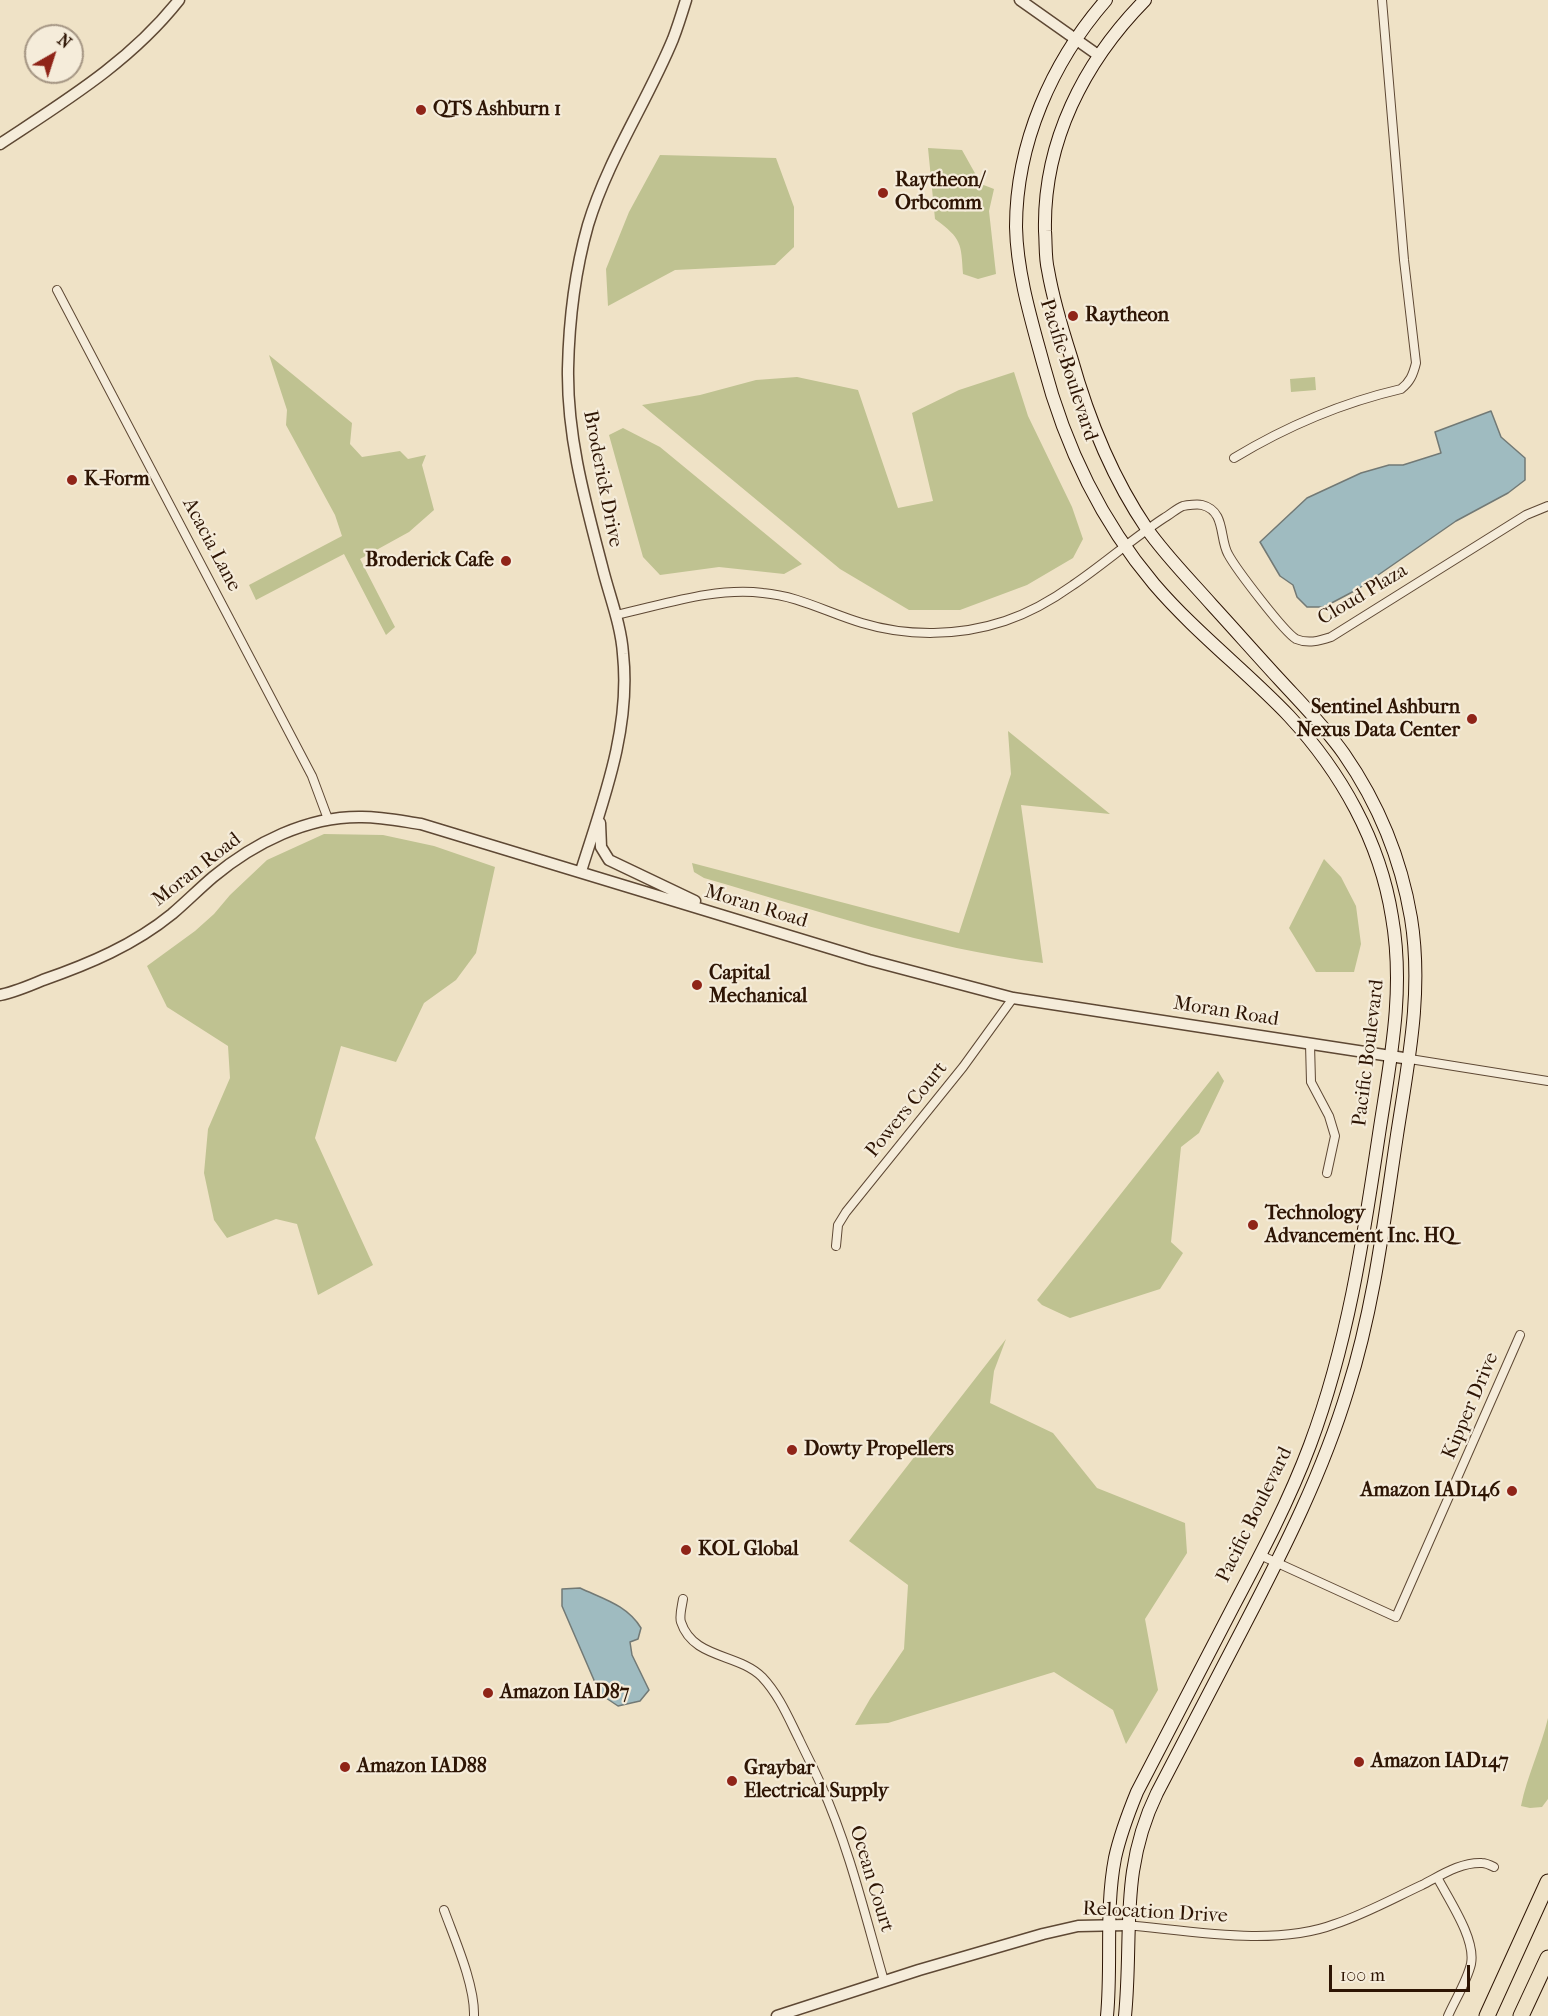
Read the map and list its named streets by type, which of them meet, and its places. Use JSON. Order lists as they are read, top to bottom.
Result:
{
  "streets": {
    "main road": ["Pacific Boulevard"],
    "street": [
      "Broderick Drive",
      "Acacia Lane",
      "Cloud Plaza",
      "Moran Road",
      "Powers Court",
      "Kipper Drive",
      "Ocean Court",
      "Relocation Drive"
    ]
  },
  "crossings": [
    ["Pacific Boulevard", "Cloud Plaza"],
    ["Pacific Boulevard", "Moran Road"],
    ["Pacific Boulevard", "Kipper Drive"],
    ["Pacific Boulevard", "Relocation Drive"],
    ["Broderick Drive", "Moran Road"],
    ["Acacia Lane", "Moran Road"],
    ["Moran Road", "Powers Court"],
    ["Ocean Court", "Relocation Drive"]
  ],
  "places": [
    "QTS Ashburn 1",
    "Raytheon/ Orbcomm",
    "Raytheon",
    "K-Form",
    "Broderick Cafe",
    "Sentinel Ashburn Nexus Data Center",
    "Capital Mechanical",
    "Technology Advancement Inc. HQ",
    "Dowty Propellers",
    "Amazon IAD146",
    "KOL Global",
    "Amazon IAD87",
    "Amazon IAD147",
    "Amazon IAD88",
    "Graybar Electrical Supply"
  ],
  "scale_bar": "100 m",
  "north": "top right"
}
